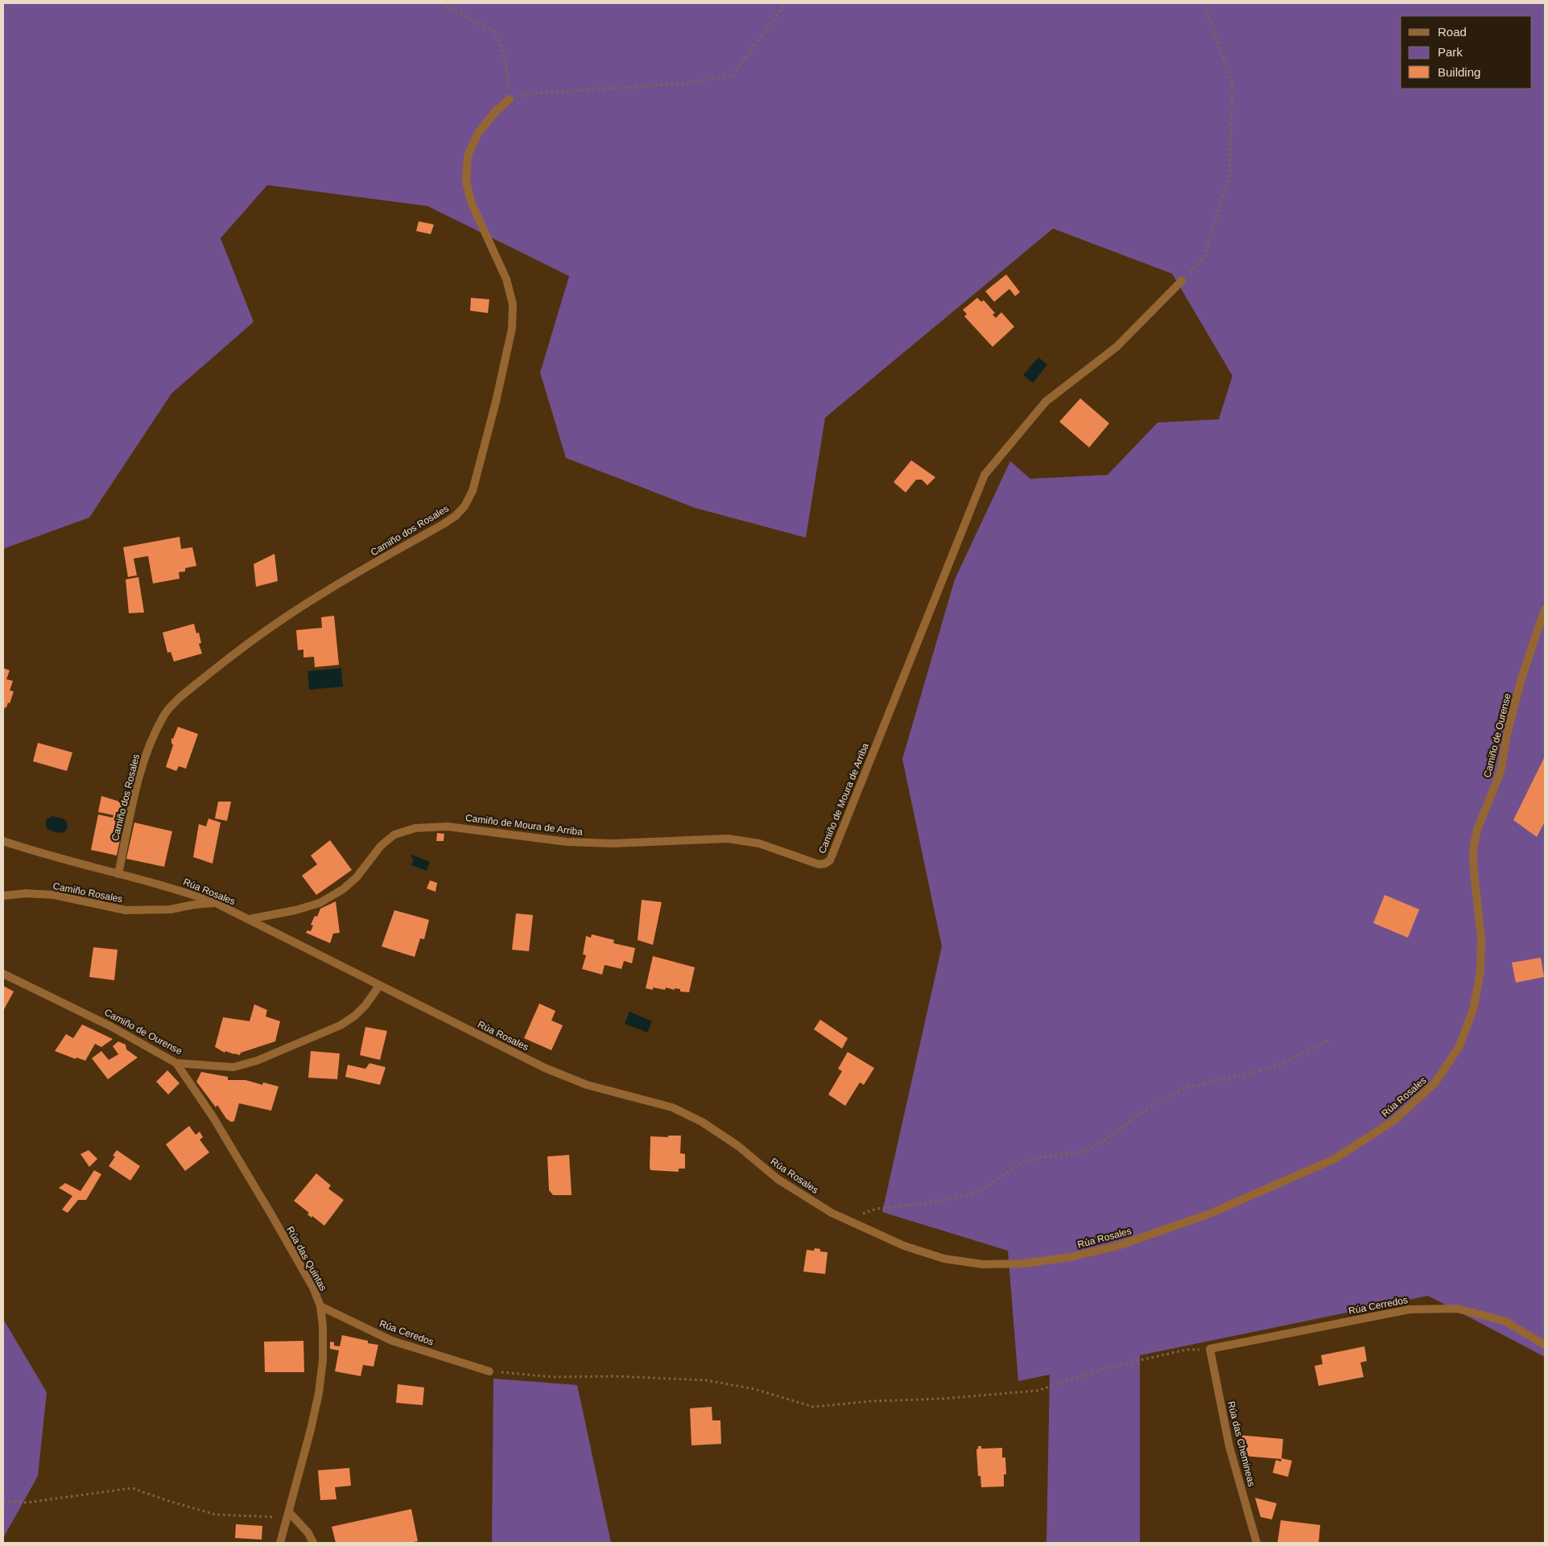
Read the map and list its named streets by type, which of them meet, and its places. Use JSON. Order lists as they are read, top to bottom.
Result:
{
  "streets": {
    "street": [
      "Camiño dos Rosales",
      "Camiño de Ourense",
      "Camiño de Moura de Arriba",
      "Rúa Rosales",
      "Camiño Rosales",
      "Rúa das Quintas",
      "Rúa Cerredos",
      "Rúa Ceredos",
      "Rúa das Chemineas"
    ]
  },
  "crossings": [
    ["Camiño dos Rosales", "Rúa Rosales"],
    ["Camiño de Ourense", "Rúa Rosales"],
    ["Camiño de Ourense", "Rúa das Quintas"],
    ["Camiño de Moura de Arriba", "Rúa Rosales"],
    ["Rúa Rosales", "Camiño Rosales"],
    ["Rúa das Quintas", "Rúa Ceredos"],
    ["Rúa Cerredos", "Rúa das Chemineas"]
  ],
  "legend": ["Road", "Park", "Building"]
}
